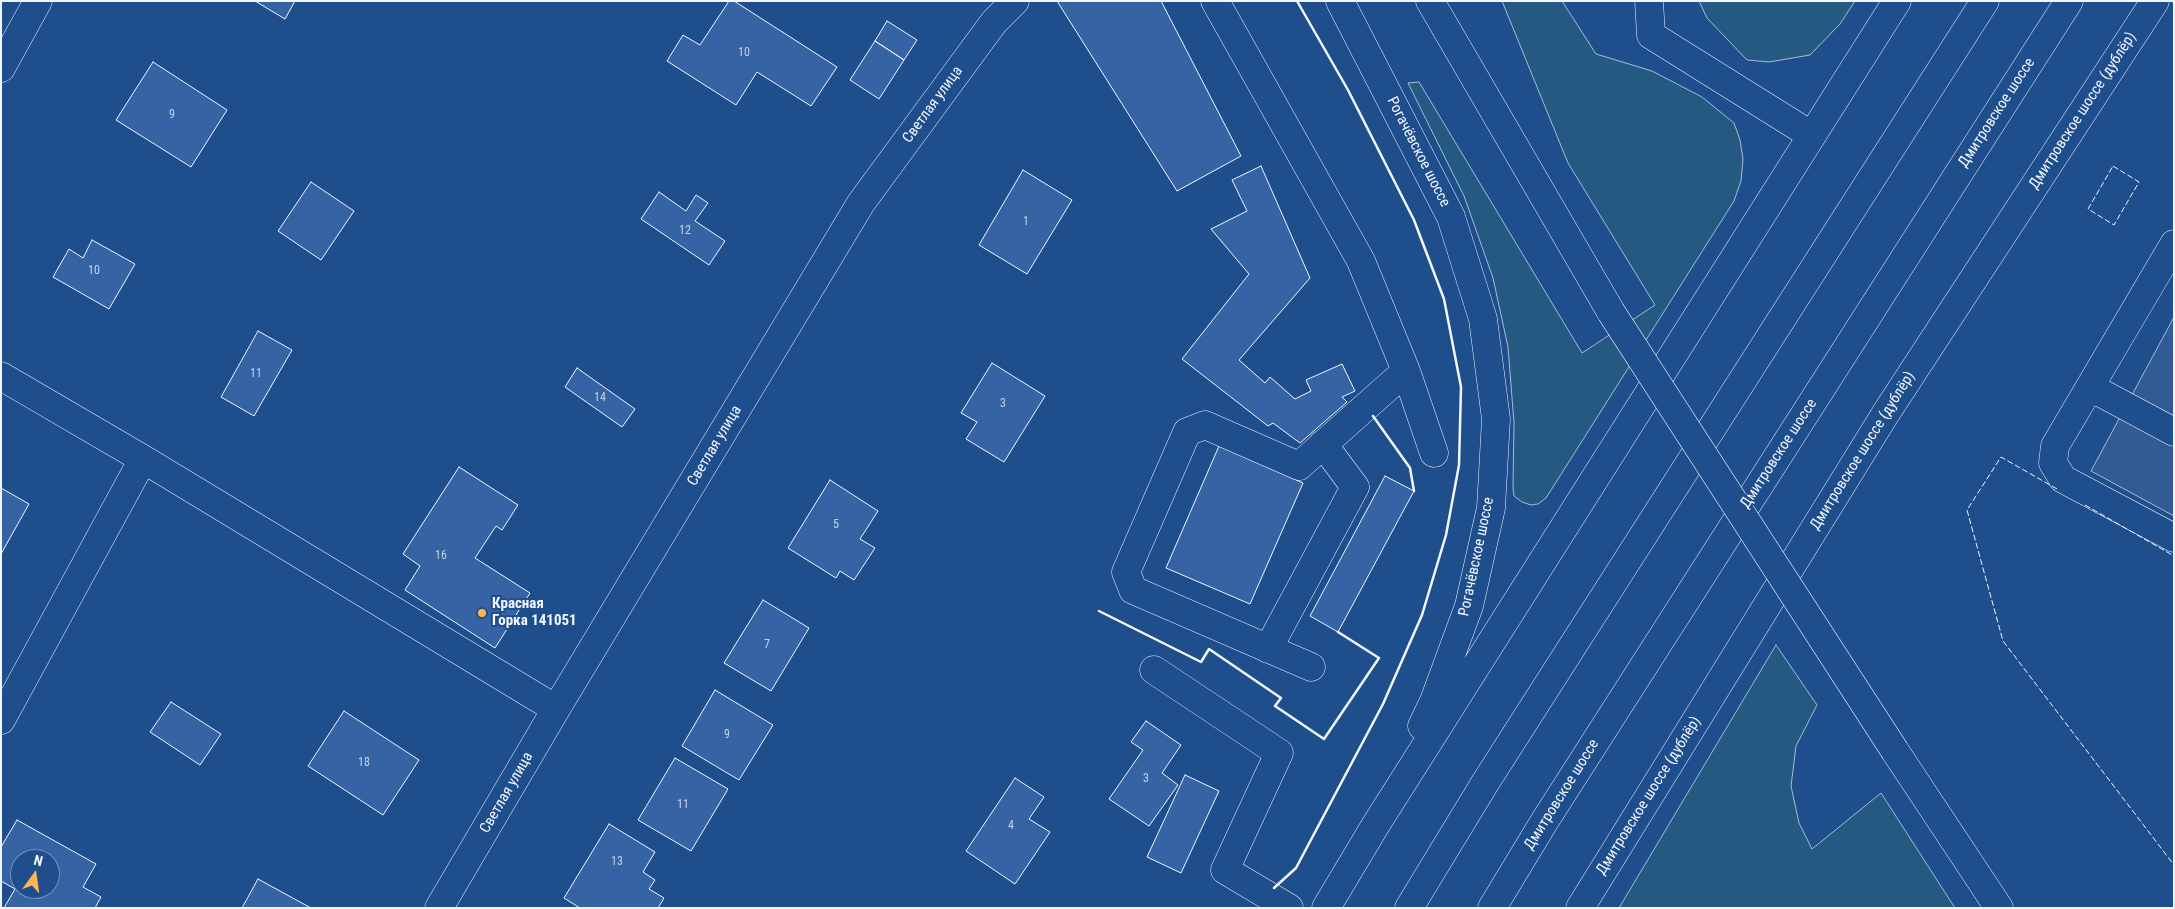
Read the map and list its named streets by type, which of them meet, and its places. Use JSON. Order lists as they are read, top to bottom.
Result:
{
  "streets": {
    "main road": [
      "Светлая улица",
      "Дмитровское шоссе (дублёр)",
      "Дмитровское шоссе",
      "Рогачёвское шоссе"
    ]
  },
  "places": ["Красная Горка 141051"],
  "house_numbers": [
    "10",
    "9",
    "1",
    "12",
    "10",
    "11",
    "14",
    "3",
    "5",
    "16",
    "7",
    "9",
    "18",
    "3",
    "11",
    "4",
    "13"
  ],
  "north": "top"
}
